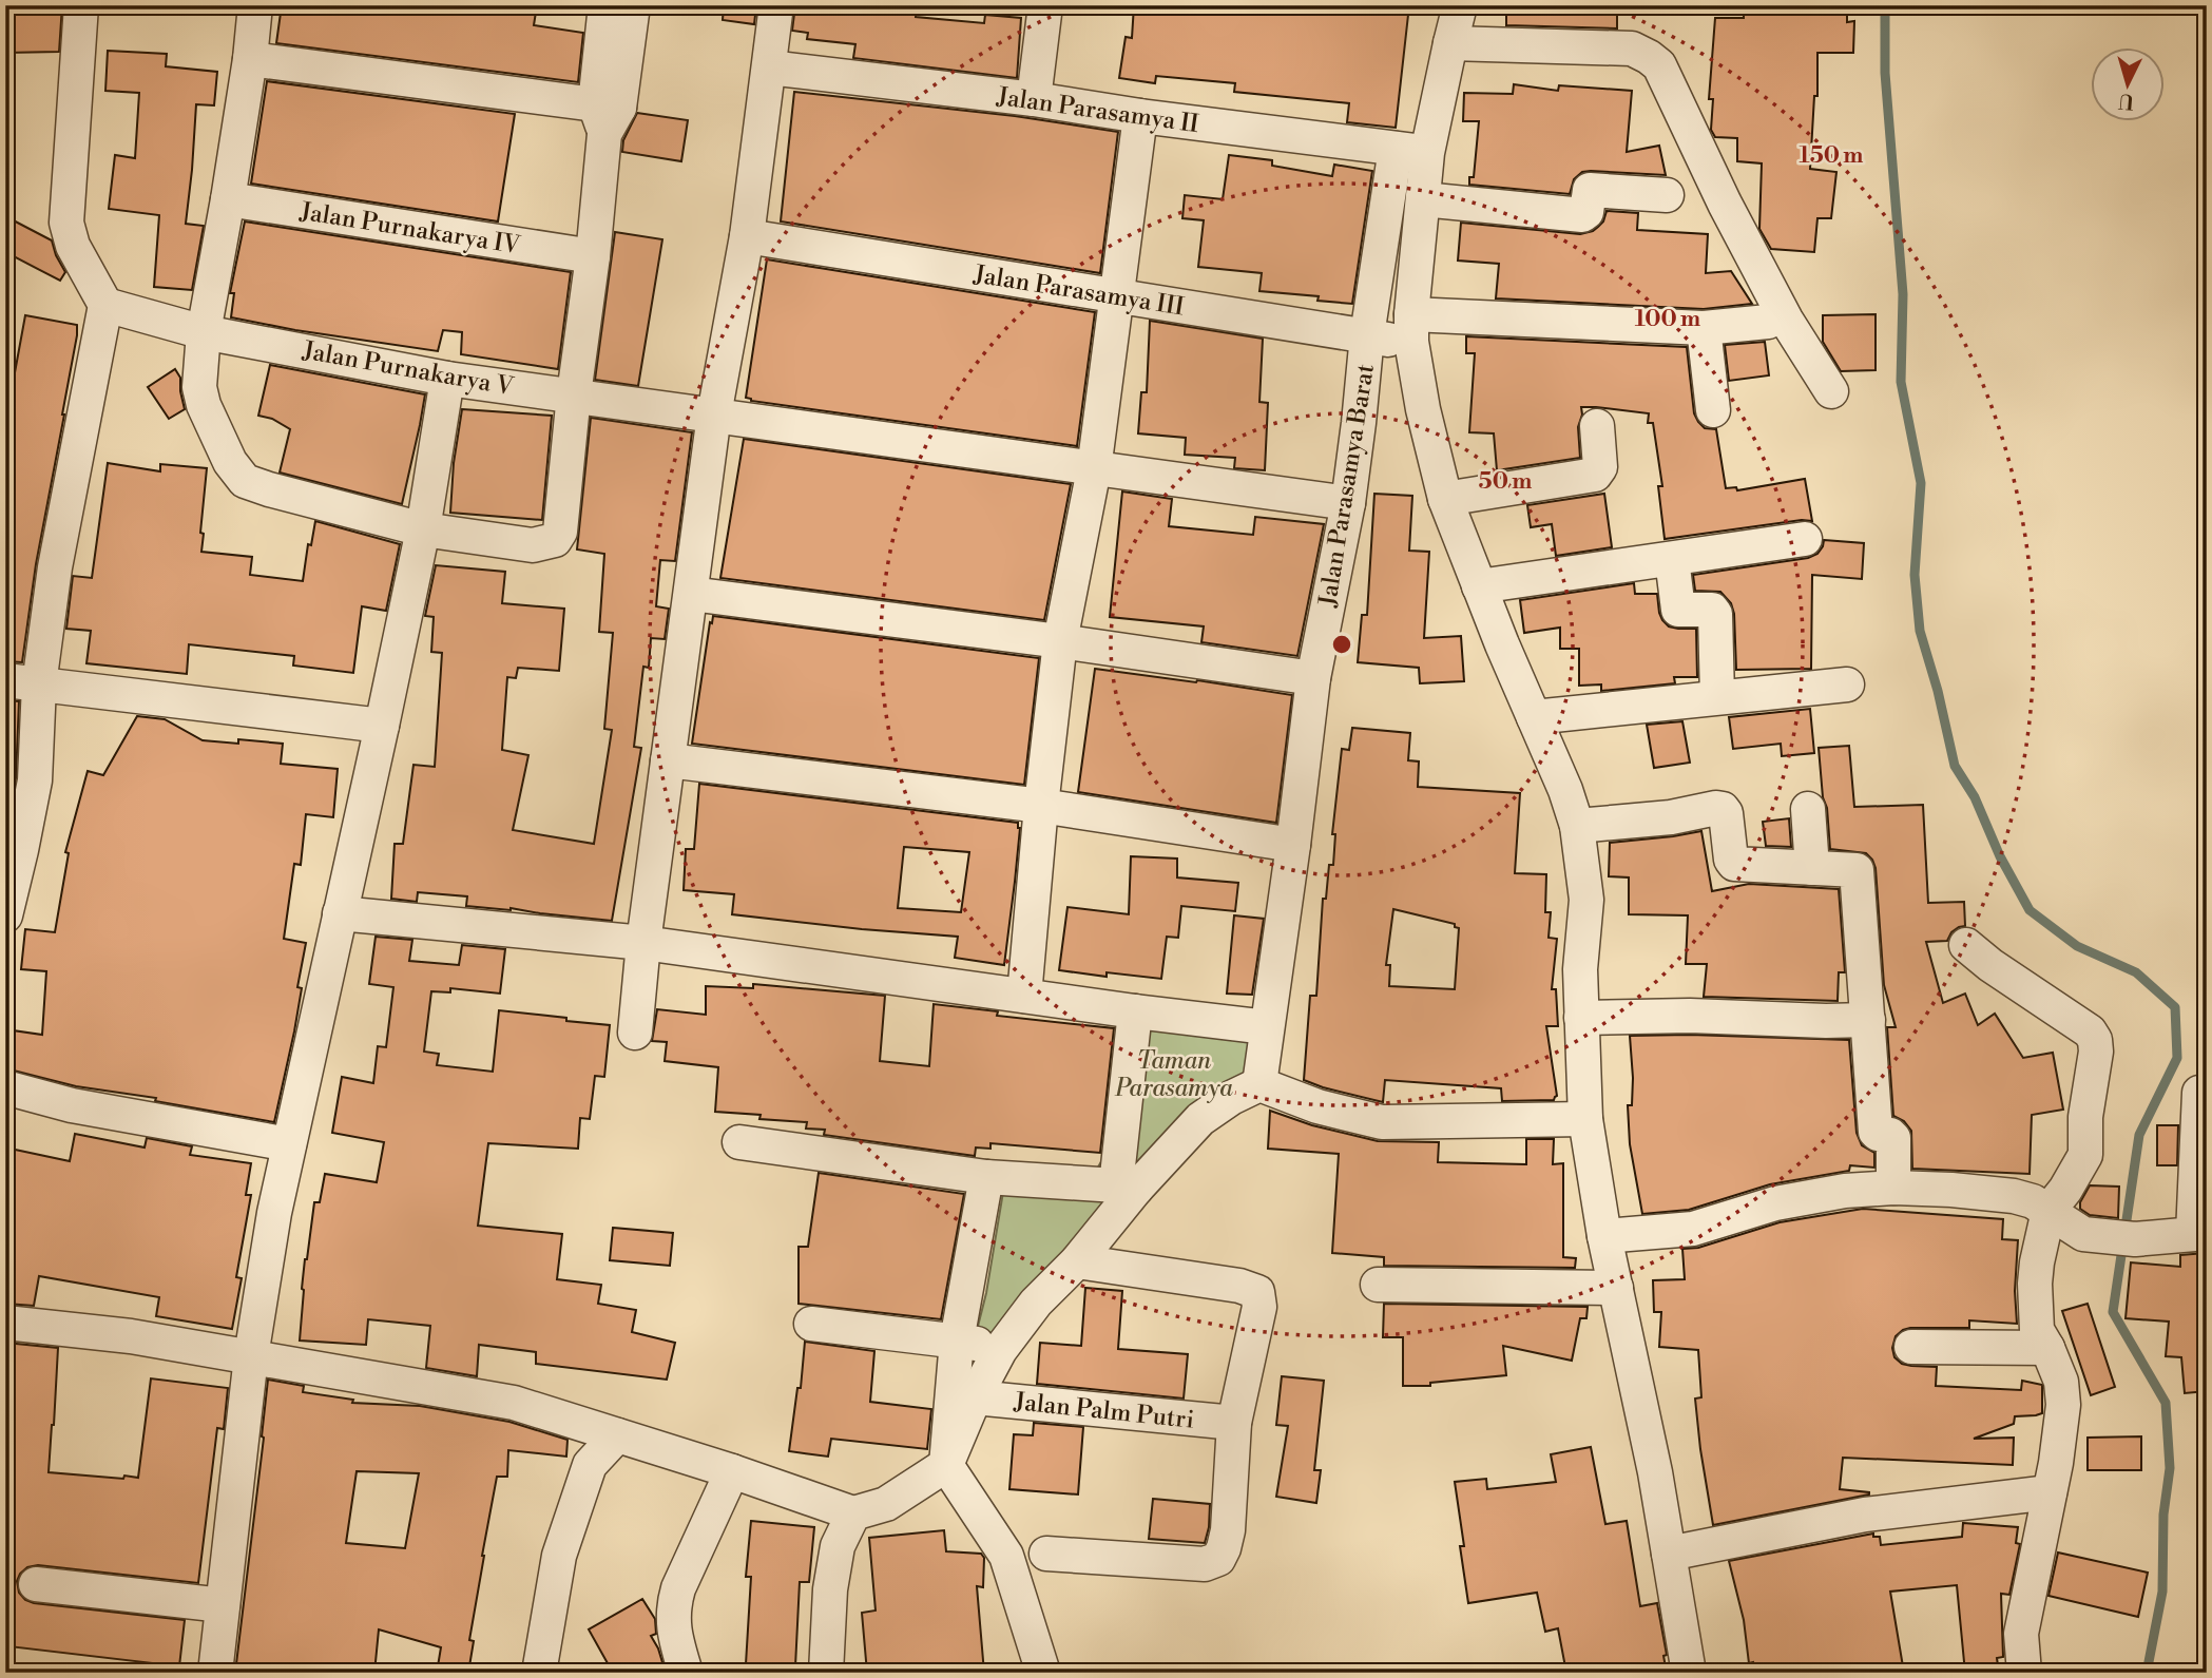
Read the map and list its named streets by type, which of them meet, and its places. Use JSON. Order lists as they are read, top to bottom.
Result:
{
  "streets": {
    "street": [
      "Jalan Parasamya II",
      "Jalan Purnakarya IV",
      "Jalan Parasamya III",
      "Jalan Purnakarya V",
      "Jalan Parasamya Barat",
      "Jalan Palm Putri"
    ]
  },
  "crossings": [
    ["Jalan Parasamya II", "Jalan Parasamya Barat"],
    ["Jalan Parasamya III", "Jalan Parasamya Barat"],
    ["Jalan Purnakarya V", "Jalan Parasamya Barat"]
  ],
  "parks": ["Taman Parasamya"],
  "north": "bottom",
  "rings": ["150 m", "100 m", "50 m"]
}
